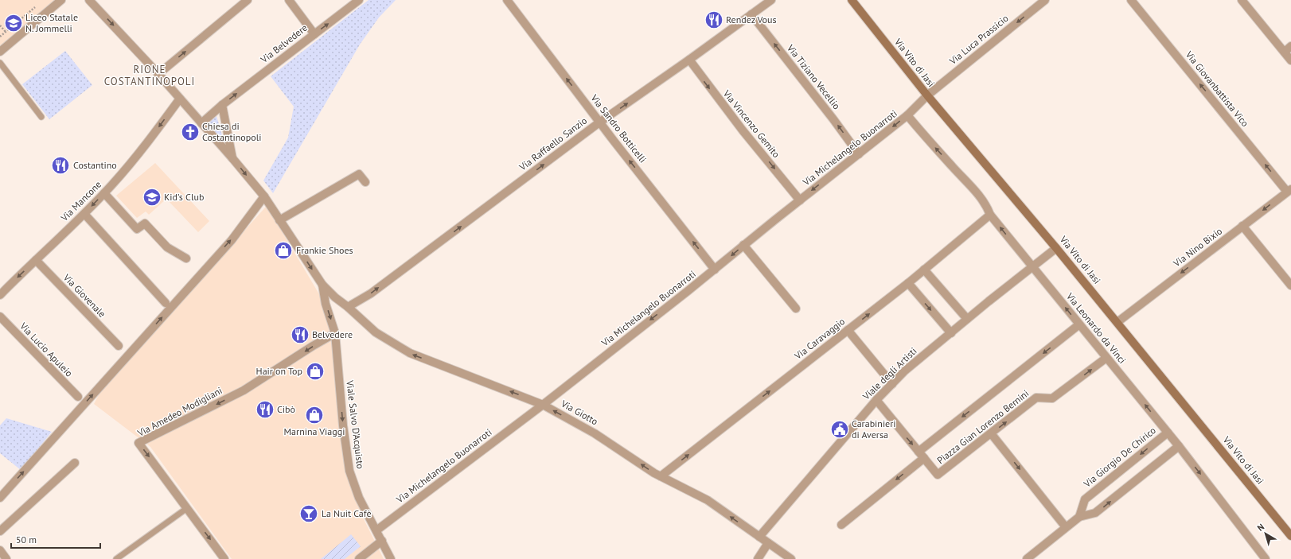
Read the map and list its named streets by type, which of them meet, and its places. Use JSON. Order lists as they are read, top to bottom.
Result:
{
  "streets": {
    "street": [
      "Via Luca Prassicio",
      "Via Belvedere",
      "Via Vito di Jasi",
      "Via Tiziano Vecellio",
      "Via Giovanbattista Vico",
      "Via Vincenzo Gemito",
      "Via Sandro Botticelli",
      "Via Raffaello Sanzio",
      "Via Michelangelo Buonarroti",
      "Via Mancone",
      "Via Nino Bixio",
      "Via Giovenale",
      "Via Leonardo da Vinci",
      "Via Caravaggio",
      "Via Lucio Apuleio",
      "Viale degli Artisti",
      "Via Amedeo Modigliani",
      "Via Giotto",
      "Viale Salvo D'Acquisto",
      "Piazza Gian Lorenzo Bernini",
      "Via Giorgio De Chirico"
    ]
  },
  "crossings": [
    ["Via Luca Prassicio", "Via Vito di Jasi"],
    ["Via Luca Prassicio", "Via Michelangelo Buonarroti"],
    ["Via Vito di Jasi", "Via Michelangelo Buonarroti"],
    ["Via Vito di Jasi", "Via Nino Bixio"],
    ["Via Vito di Jasi", "Viale degli Artisti"],
    ["Via Tiziano Vecellio", "Via Raffaello Sanzio"],
    ["Via Tiziano Vecellio", "Via Michelangelo Buonarroti"],
    ["Via Giovanbattista Vico", "Via Nino Bixio"],
    ["Via Vincenzo Gemito", "Via Raffaello Sanzio"],
    ["Via Vincenzo Gemito", "Via Michelangelo Buonarroti"],
    ["Via Sandro Botticelli", "Via Raffaello Sanzio"],
    ["Via Sandro Botticelli", "Via Michelangelo Buonarroti"],
    ["Via Raffaello Sanzio", "Via Giotto"],
    ["Via Michelangelo Buonarroti", "Via Leonardo da Vinci"],
    ["Via Michelangelo Buonarroti", "Via Giotto"],
    ["Via Michelangelo Buonarroti", "Viale Salvo D'Acquisto"],
    ["Via Mancone", "Via Giovenale"],
    ["Via Leonardo da Vinci", "Via Caravaggio"],
    ["Via Leonardo da Vinci", "Viale degli Artisti"],
    ["Via Leonardo da Vinci", "Piazza Gian Lorenzo Bernini"],
    ["Via Leonardo da Vinci", "Via Giorgio De Chirico"],
    ["Via Caravaggio", "Via Giotto"],
    ["Viale degli Artisti", "Via Giotto"],
    ["Viale degli Artisti", "Piazza Gian Lorenzo Bernini"],
    ["Via Amedeo Modigliani", "Viale Salvo D'Acquisto"],
    ["Via Giotto", "Viale Salvo D'Acquisto"]
  ],
  "one_way": [
    "Via Luca Prassicio",
    "Via Tiziano Vecellio",
    "Via Giovanbattista Vico",
    "Via Vincenzo Gemito",
    "Via Sandro Botticelli",
    "Via Raffaello Sanzio",
    "Via Michelangelo Buonarroti",
    "Via Mancone",
    "Via Nino Bixio",
    "Via Caravaggio",
    "Via Giotto",
    "Viale Salvo D'Acquisto"
  ],
  "districts": ["RIONE COSTANTINOPOLI"],
  "places": {
    "restaurant": [
      "Rendez Vous",
      "Costantino",
      "Belvedere",
      "Cibò"
    ],
    "school or university": ["Liceo Statale N. Jommelli", "Kid's Club"],
    "church": ["Chiesa di Costantinopoli"],
    "shop": ["Frankie Shoes", "Hair on Top", "Marnina Viaggi"],
    "public building": ["Carabinieri di Aversa"],
    "bar": ["La Nuit Cafè"]
  },
  "scale_bar": "50 m",
  "north": "top left"
}
